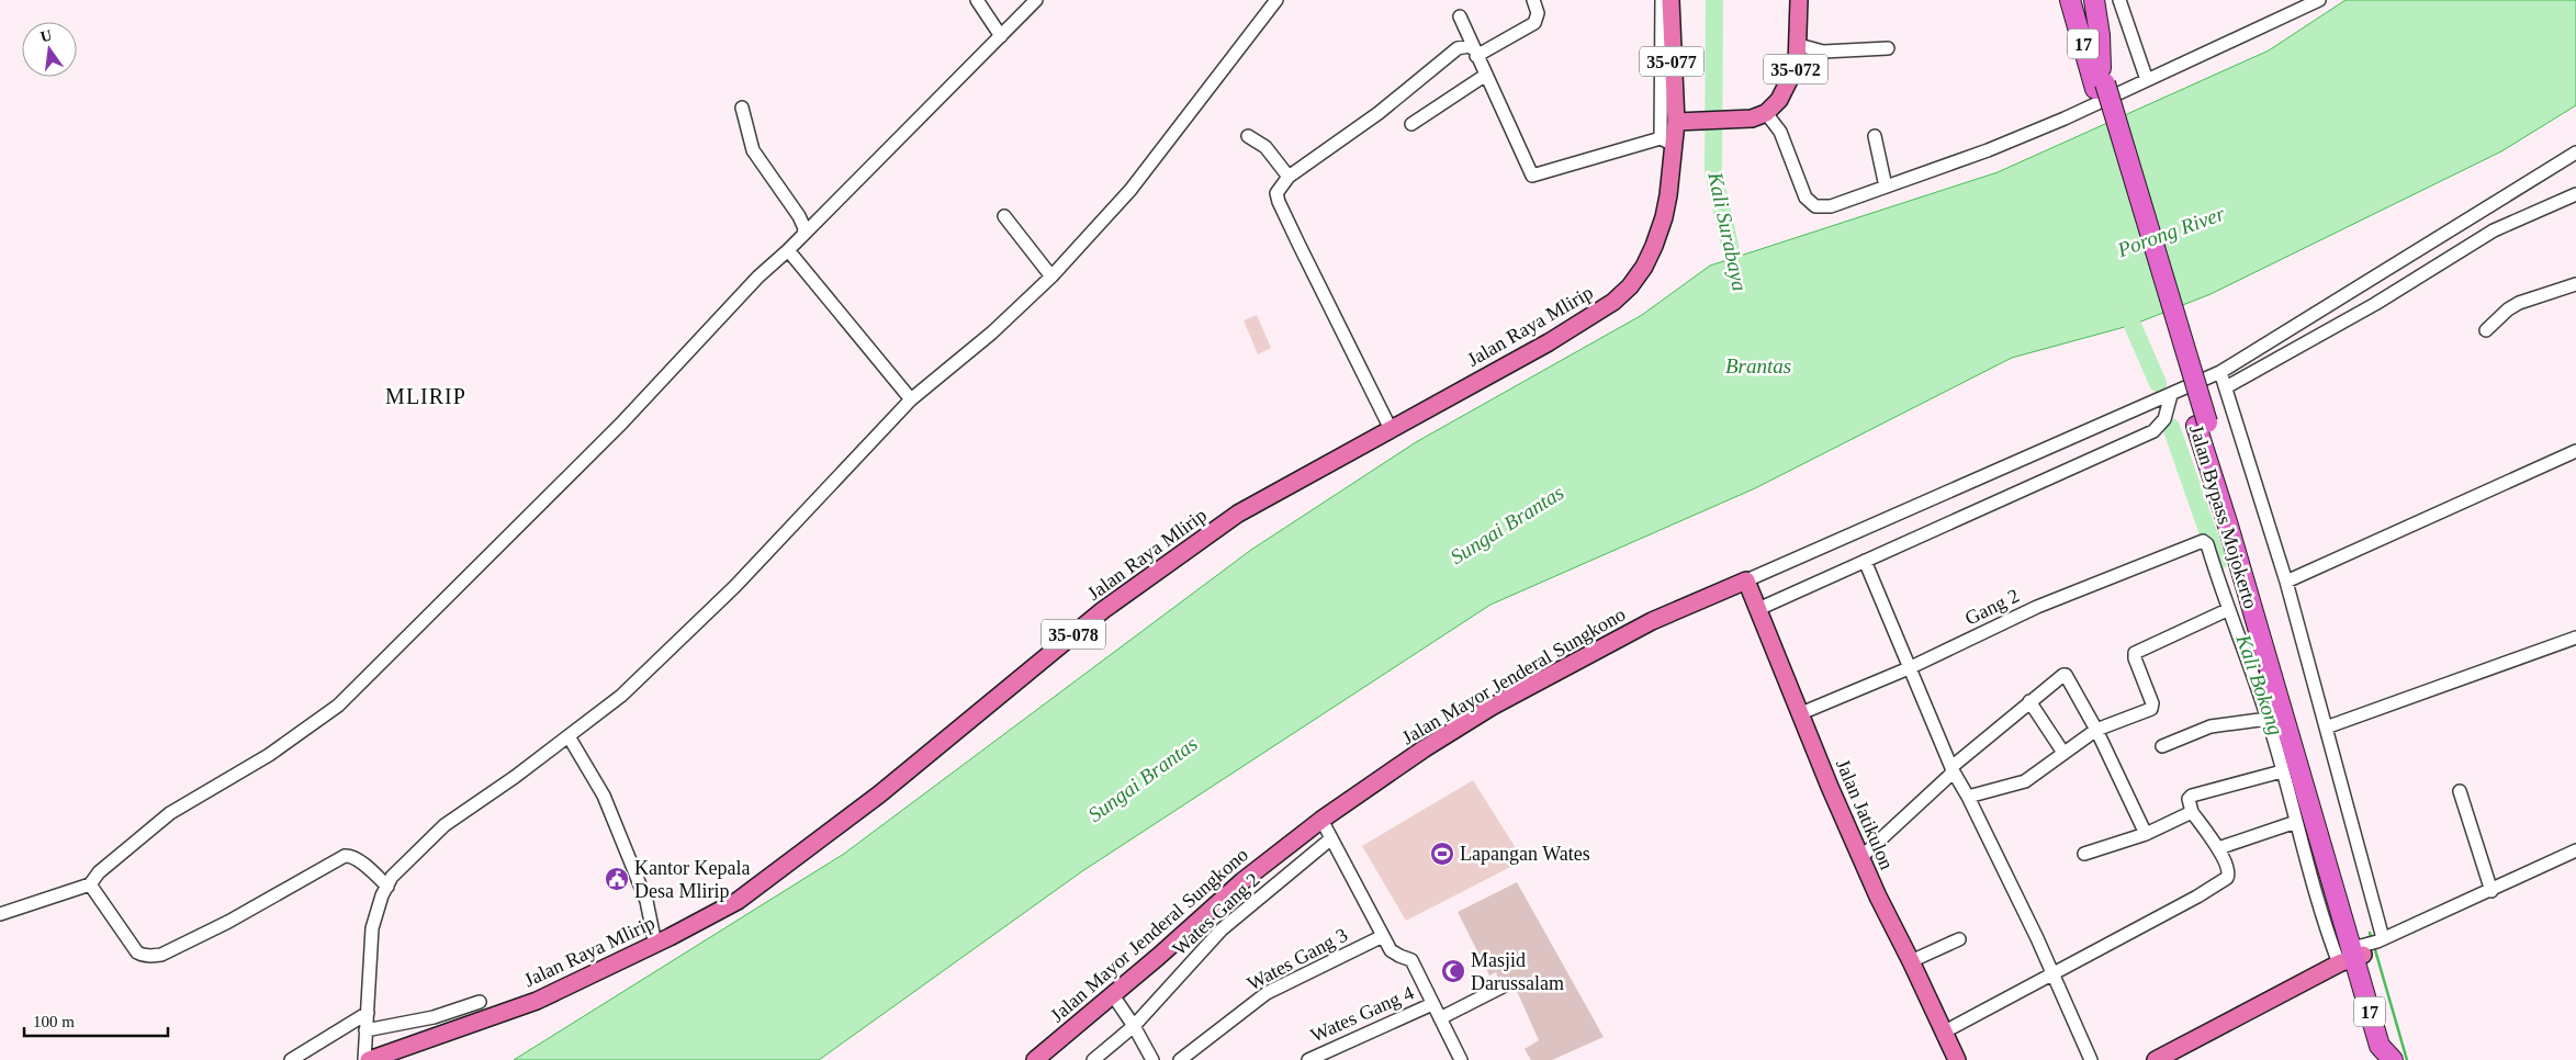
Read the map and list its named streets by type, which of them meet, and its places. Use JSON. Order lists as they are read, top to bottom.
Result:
{
  "streets": {
    "highway": ["17", "Jalan Bypass Mojokerto"],
    "main road": [
      "35-077",
      "35-072",
      "Jalan Raya Mlirip",
      "35-078",
      "Jalan Mayor Jenderal Sungkono",
      "Jalan Jatikulon"
    ],
    "street": [
      "Gang 2",
      "Wates Gang 2",
      "Wates Gang 3",
      "Wates Gang 4"
    ]
  },
  "crossings": [
    ["35-077", "Jalan Raya Mlirip"],
    ["Gang 2", "Jalan Jatikulon"],
    ["Jalan Mayor Jenderal Sungkono", "Jalan Jatikulon"]
  ],
  "districts": ["MLIRIP"],
  "water": [
    "Kali Surabaya",
    "Porong River",
    "Brantas",
    "Sungai Brantas",
    "Kali Bokong"
  ],
  "places": {
    "sports": ["Lapangan Wates"],
    "public building": ["Kantor Kepala Desa Mlirip"],
    "mosque": ["Masjid Darussalam"]
  },
  "scale_bar": "100 m",
  "north": "top"
}
